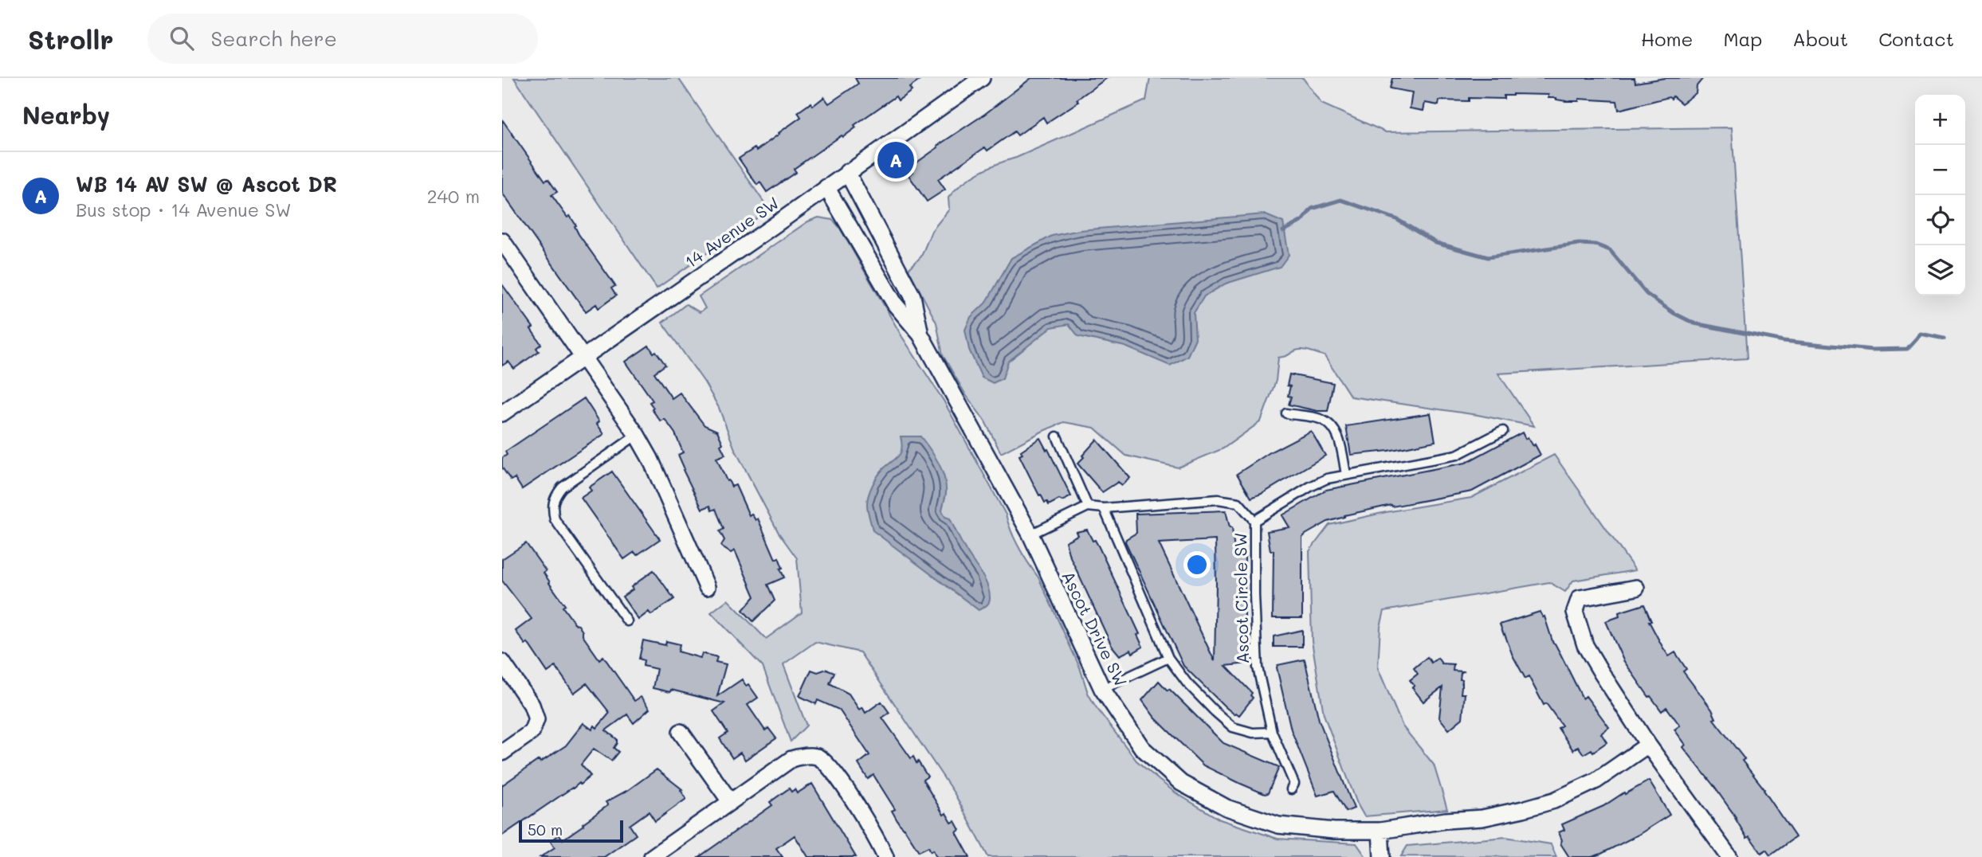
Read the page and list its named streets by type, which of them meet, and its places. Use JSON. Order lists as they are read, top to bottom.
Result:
{
  "streets": {
    "street": ["14 Avenue SW", "Ascot Drive SW"],
    "lane": ["Ascot Circle SW"]
  },
  "crossings": [
    ["14 Avenue SW", "Ascot Drive SW"]
  ],
  "scale_bar": "50 m",
  "page": {
    "header": "Strollr",
    "search": "Search here",
    "nav": [
      "Home",
      "Map",
      "About",
      "Contact"
    ],
    "heading": "Nearby",
    "map_buttons": ["+", "−"],
    "pins": "A",
    "list": [
      {
        "mark": "A",
        "name": "WB 14 AV SW @ Ascot DR",
        "note": "Bus stop · 14 Avenue SW",
        "value": "240 m"
      }
    ],
    "scale": "50 m"
  }
}
